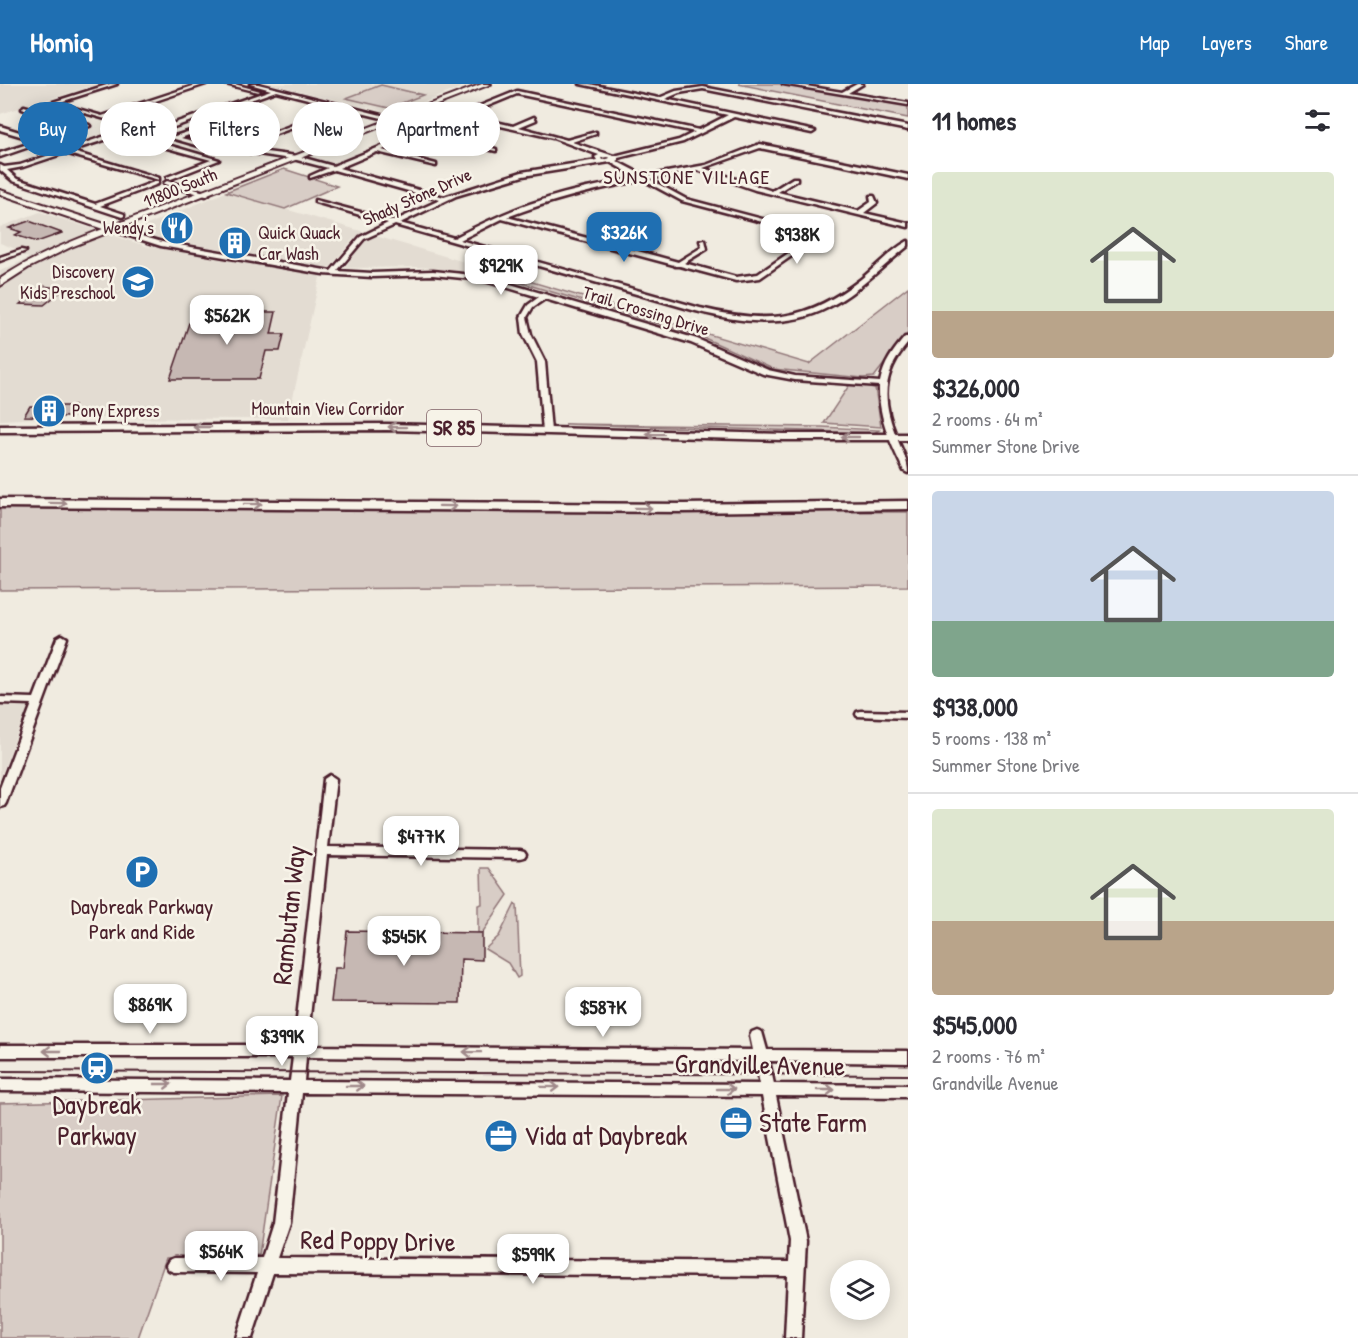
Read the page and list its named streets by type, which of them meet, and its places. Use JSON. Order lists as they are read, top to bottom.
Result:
{
  "streets": {
    "highway": ["Mountain View Corridor", "SR 85"],
    "main road": ["11800 South"],
    "street": [
      "Shady Stone Drive",
      "Trail Crossing Drive",
      "Rambutan Way",
      "Grandville Avenue",
      "Red Poppy Drive"
    ]
  },
  "crossings": [
    ["11800 South", "Trail Crossing Drive"],
    ["Shady Stone Drive", "Trail Crossing Drive"],
    ["Rambutan Way", "Grandville Avenue"],
    ["Rambutan Way", "Red Poppy Drive"]
  ],
  "districts": ["SUNSTONE VILLAGE"],
  "places": {
    "restaurant": ["Wendy's"],
    "building": ["Quick Quack Car Wash", "Pony Express"],
    "school or university": ["Discovery Kids Preschool"],
    "parking": ["Daybreak Parkway Park and Ride"],
    "station": ["Daybreak Parkway"],
    "office": ["State Farm", "Vida at Daybreak"]
  },
  "page": {
    "header": "Homiq",
    "nav": ["Map", "Layers", "Share"],
    "heading": "11 homes",
    "chip": [
      "Buy",
      "Rent",
      "Filters",
      "New",
      "Apartment"
    ],
    "list": [
      {
        "name": "$326,000",
        "note": "2 rooms · 64 m² · Summer Stone Drive"
      },
      {
        "name": "$938,000",
        "note": "5 rooms · 138 m² · Summer Stone Drive"
      },
      {
        "name": "$545,000",
        "note": "2 rooms · 76 m² · Grandville Avenue"
      }
    ],
    "price": [
      "$326K",
      "$938K",
      "$929K",
      "$562K",
      "$477K",
      "$545K",
      "$869K",
      "$587K",
      "$399K",
      "$564K",
      "$599K"
    ]
  }
}
